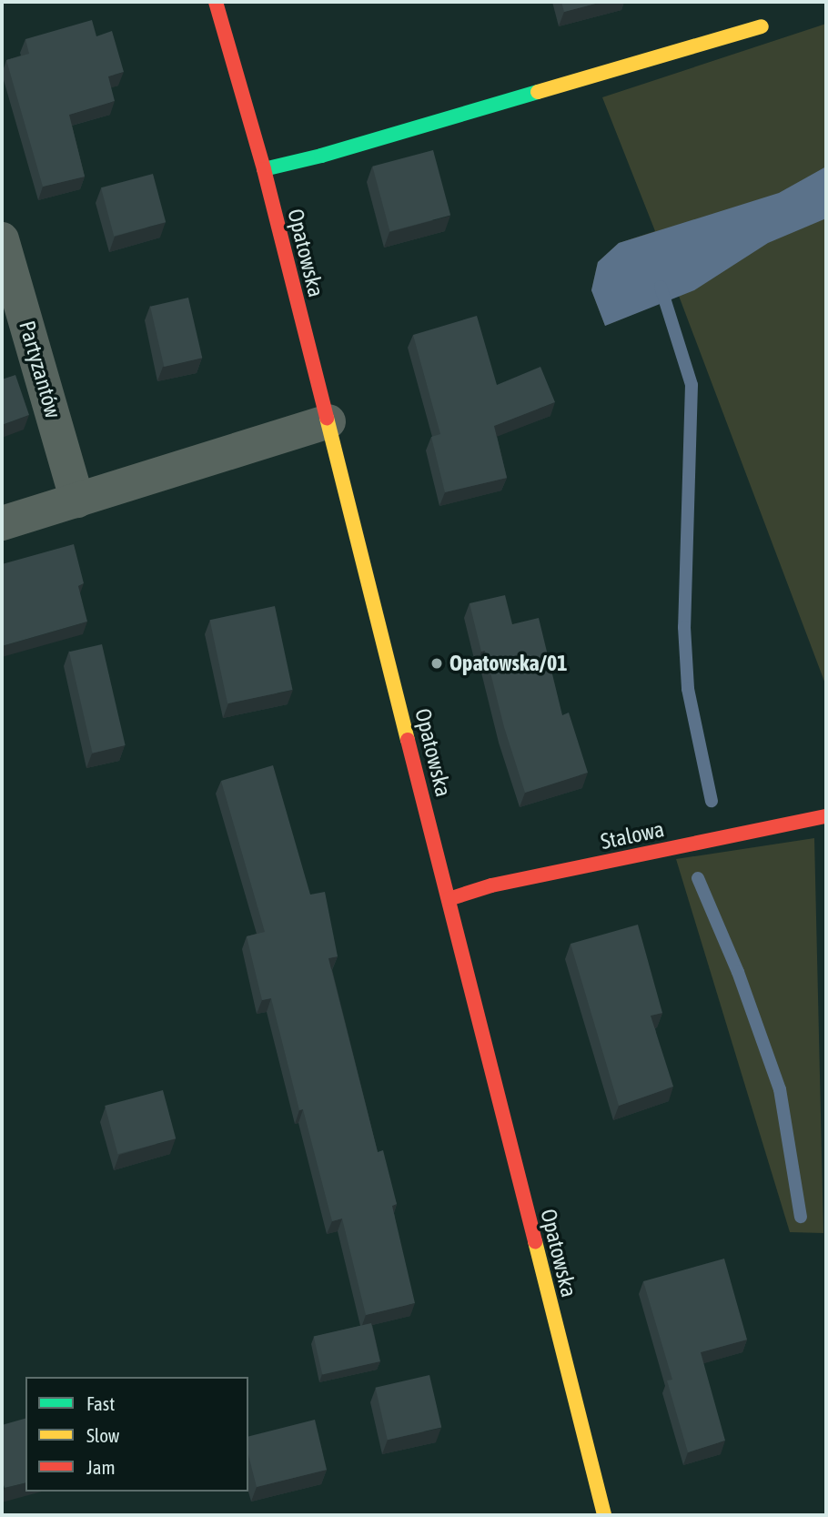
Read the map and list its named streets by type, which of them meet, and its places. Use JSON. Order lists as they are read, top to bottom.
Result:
{
  "streets": {
    "street": ["Opatowska", "Partyzantów", "Stalowa"]
  },
  "crossings": [
    ["Opatowska", "Stalowa"]
  ],
  "places": ["Opatowska/01"],
  "legend": ["Fast", "Slow", "Jam"]
}
